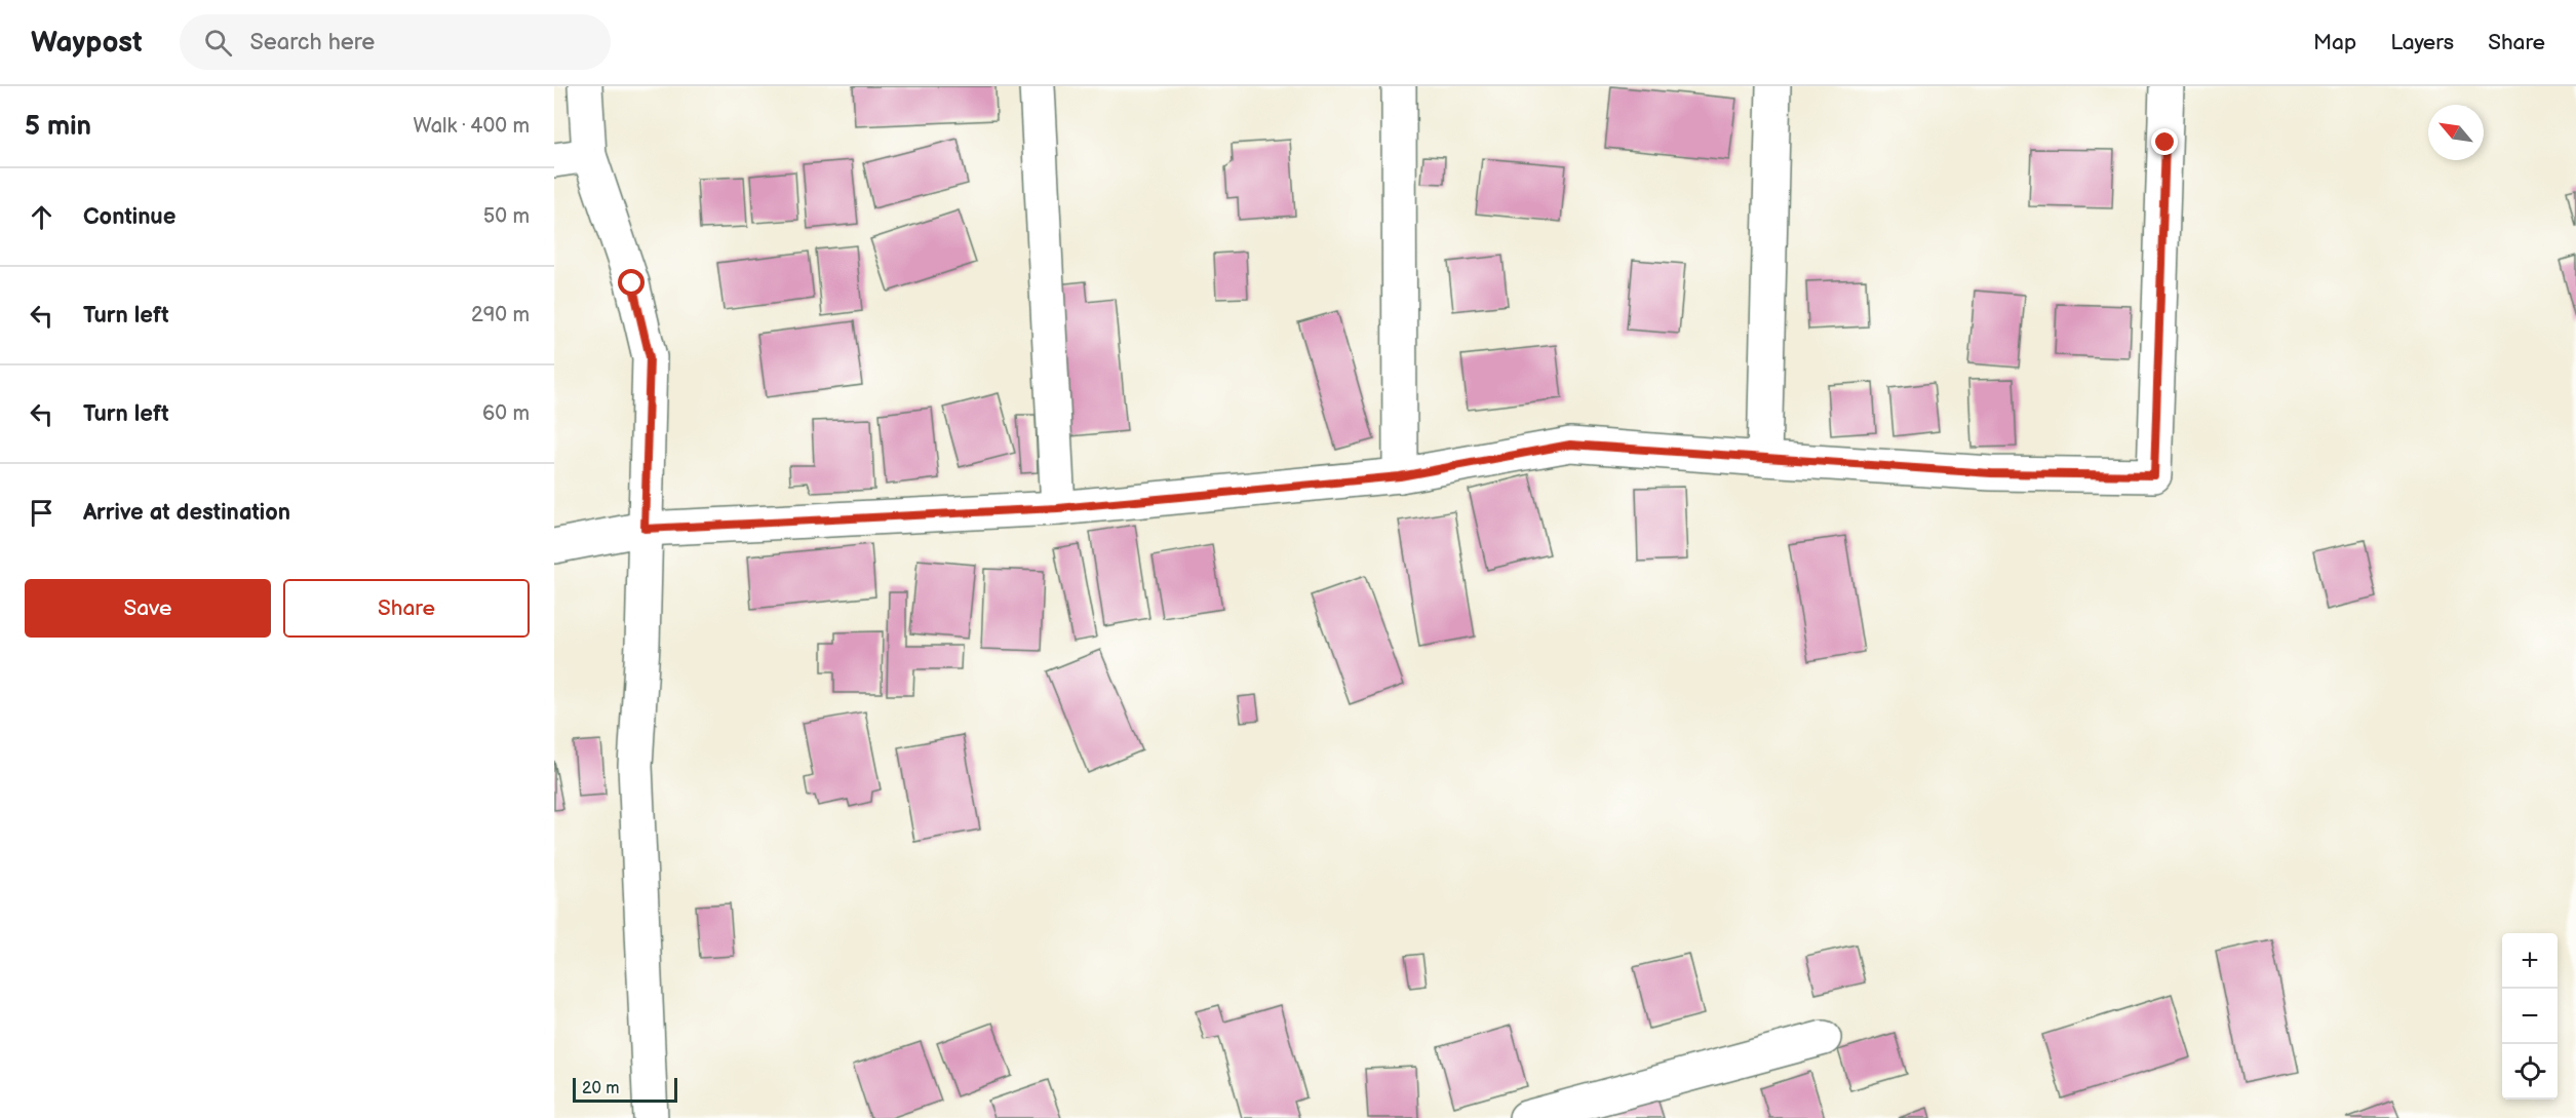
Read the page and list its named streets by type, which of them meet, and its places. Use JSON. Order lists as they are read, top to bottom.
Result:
{
  "scale_bar": "20 m",
  "north": "top left",
  "page": {
    "header": "Waypost",
    "search": "Search here",
    "nav": ["Map", "Layers", "Share"],
    "heading": ["5 min", "Walk · 400 m"],
    "list": [
      ["Continue", "50 m"],
      ["Turn left", "290 m"],
      ["Turn left", "60 m"],
      "Arrive at destination"
    ],
    "buttons": ["Save", "Share"],
    "map_buttons": ["+", "−"],
    "scale": "20 m"
  }
}
